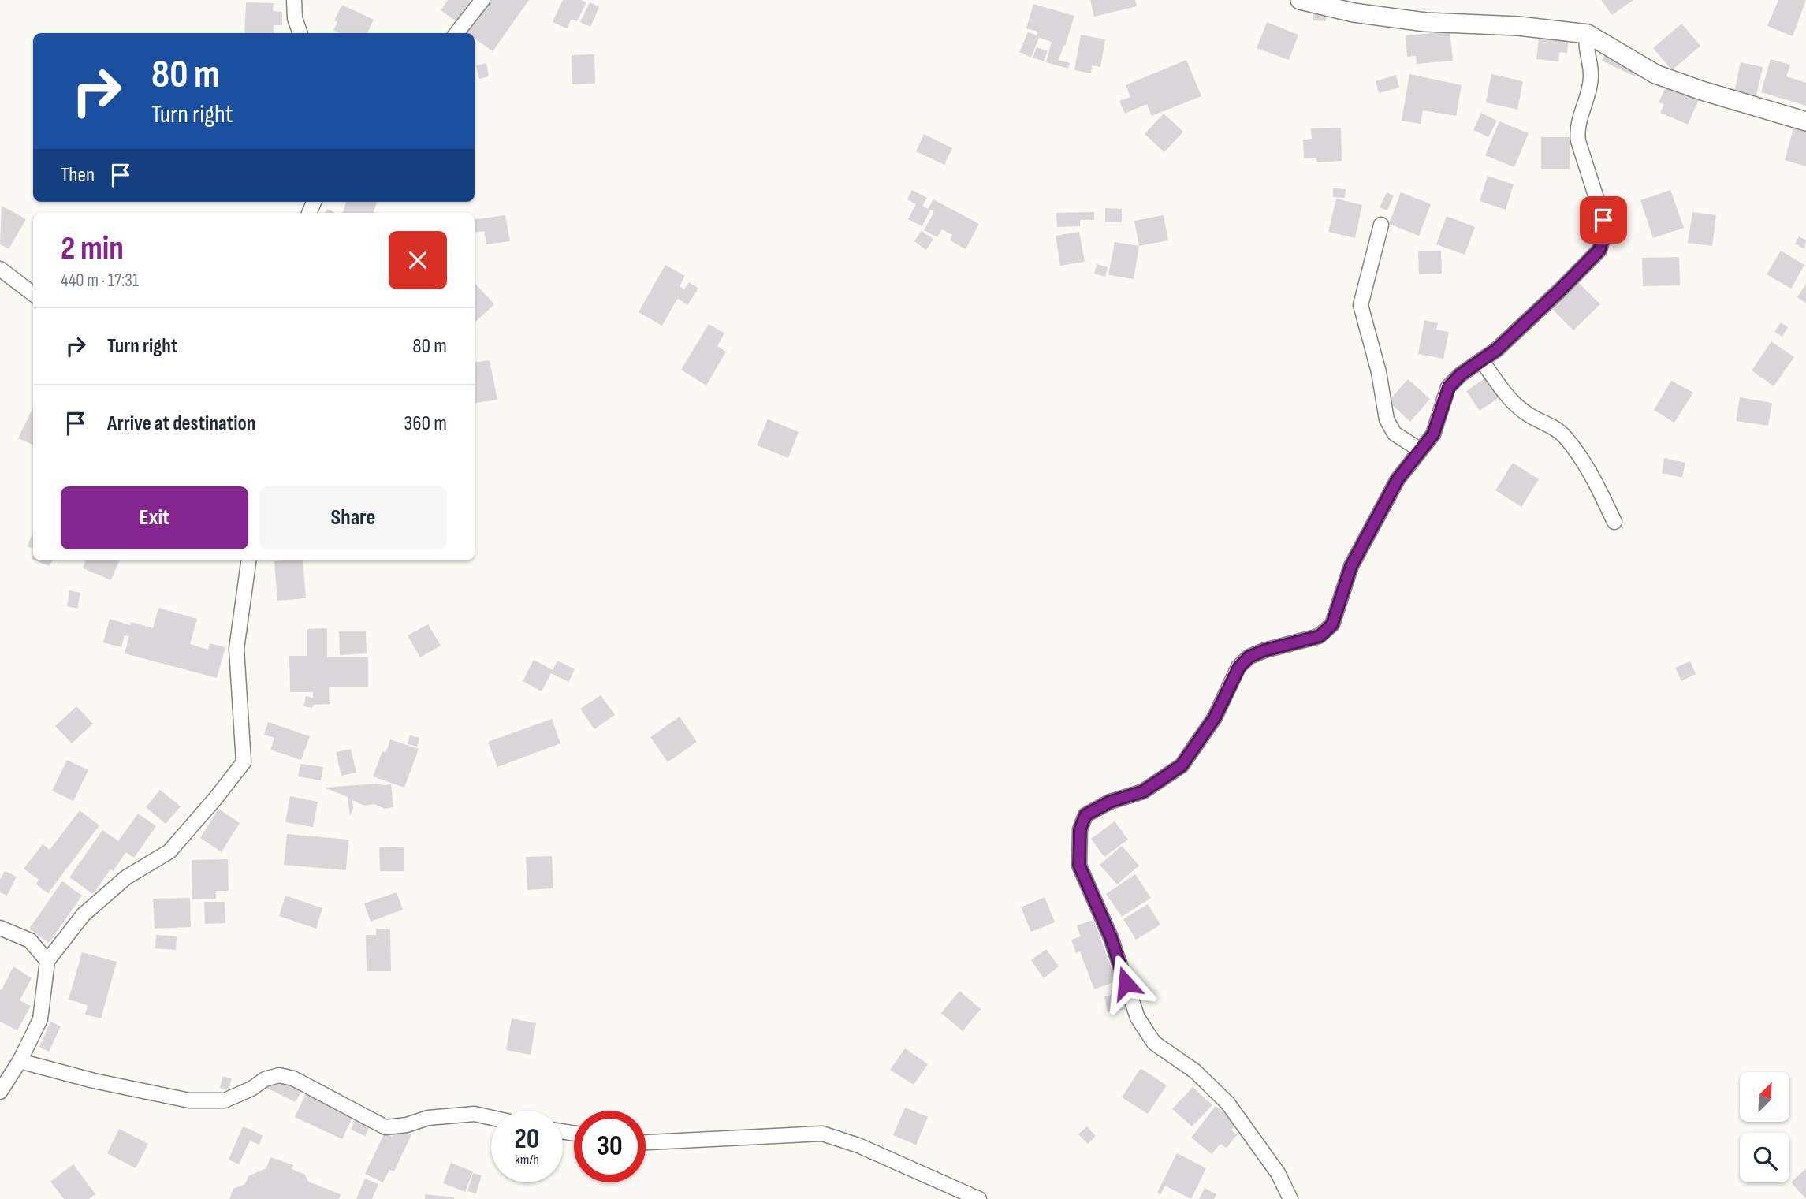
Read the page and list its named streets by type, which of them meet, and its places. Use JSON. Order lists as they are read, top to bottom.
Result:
{
  "north": "top right",
  "page": {
    "turn": ["80 m", "Turn right"],
    "then": "Then",
    "heading": ["2 min", "440 m · 17:31"],
    "list": [
      {
        "name": "Turn right",
        "value": "80 m"
      },
      {
        "name": "Arrive at destination",
        "value": "360 m"
      }
    ],
    "buttons": ["Exit", "Share"],
    "speed": "20 km/h",
    "limit": "30"
  }
}
